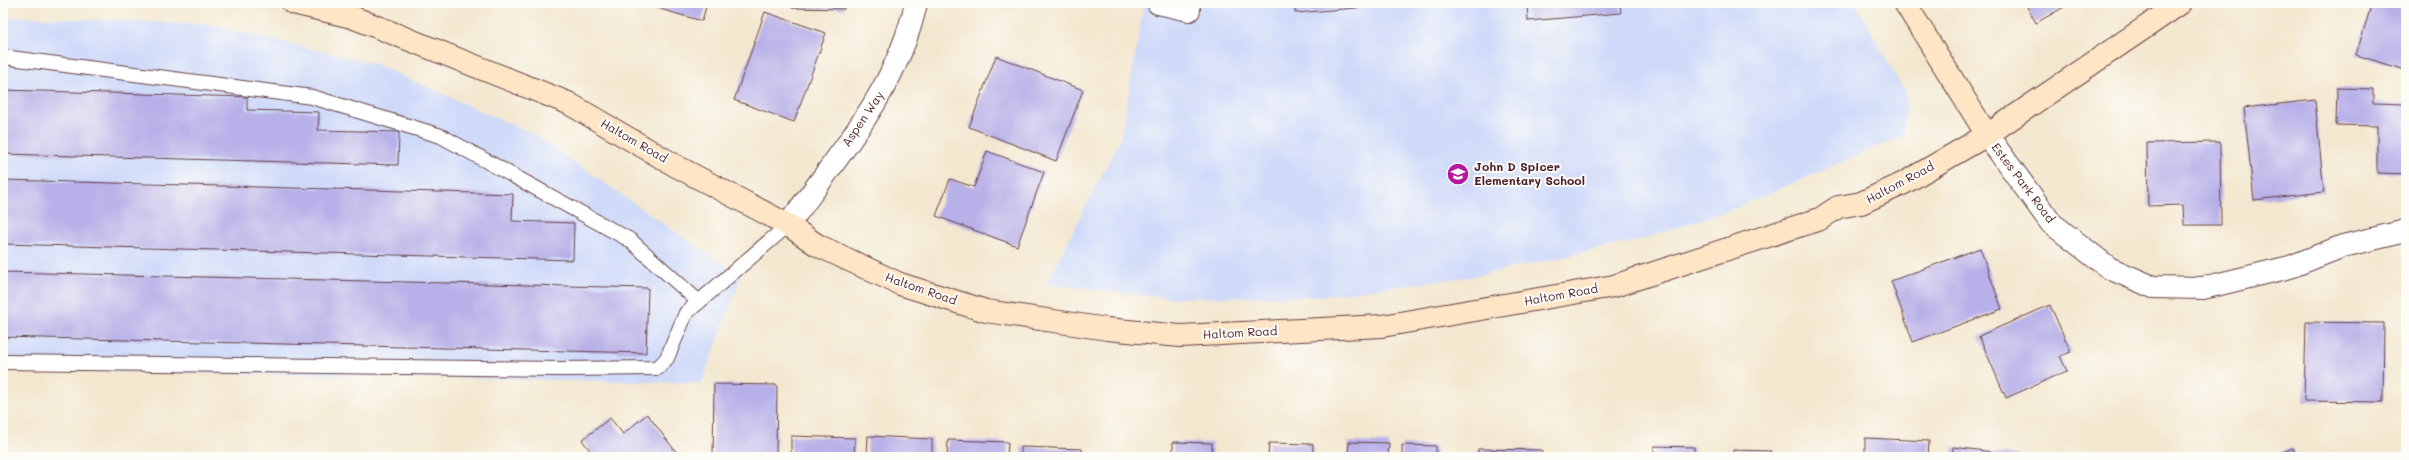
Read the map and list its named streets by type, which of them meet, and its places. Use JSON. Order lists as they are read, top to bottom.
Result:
{
  "streets": {
    "main road": ["Haltom Road", "Estes Park Road"],
    "street": ["Aspen Way"]
  },
  "crossings": [
    ["Aspen Way", "Haltom Road"],
    ["Haltom Road", "Estes Park Road"]
  ],
  "places": {
    "school or university": ["John D Spicer Elementary School"]
  }
}
